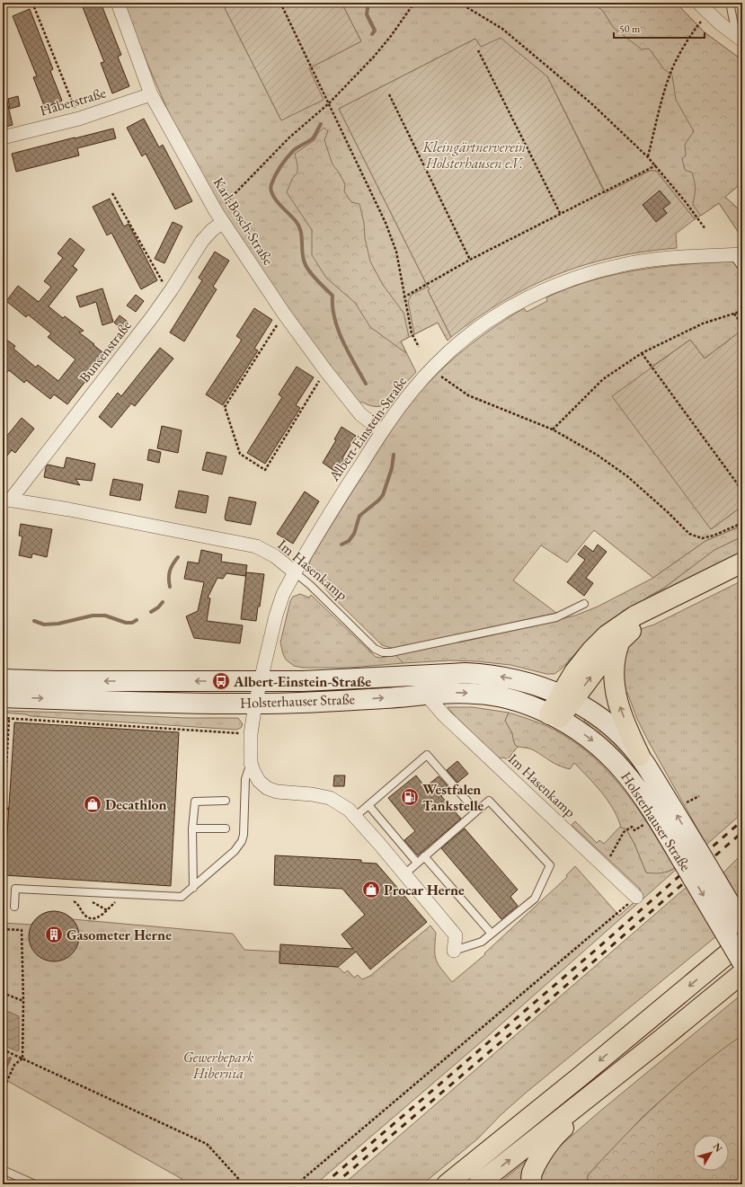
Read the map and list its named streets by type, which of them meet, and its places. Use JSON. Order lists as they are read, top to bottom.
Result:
{
  "streets": {
    "main road": ["Holsterhauser Straße"],
    "street": [
      "Haberstraße",
      "Karl-Bosch-Straße",
      "Bunsenstraße",
      "Albert-Einstein-Straße",
      "Im Hasenkamp"
    ]
  },
  "crossings": [
    ["Haberstraße", "Karl-Bosch-Straße"],
    ["Karl-Bosch-Straße", "Bunsenstraße"],
    ["Karl-Bosch-Straße", "Albert-Einstein-Straße"],
    ["Bunsenstraße", "Im Hasenkamp"],
    ["Albert-Einstein-Straße", "Im Hasenkamp"],
    ["Albert-Einstein-Straße", "Holsterhauser Straße"],
    ["Im Hasenkamp", "Holsterhauser Straße"]
  ],
  "parks": ["Kleingärtnerverein Holsterhausen e.V.", "Gewerbepark Hibernia"],
  "places": {
    "bus stop": ["Albert-Einstein-Straße"],
    "fuel station": ["Westfalen Tankstelle"],
    "shop": ["Decathlon", "Procar Herne"],
    "building": ["Gasometer Herne"]
  },
  "scale_bar": "50 m",
  "north": "top right"
}
